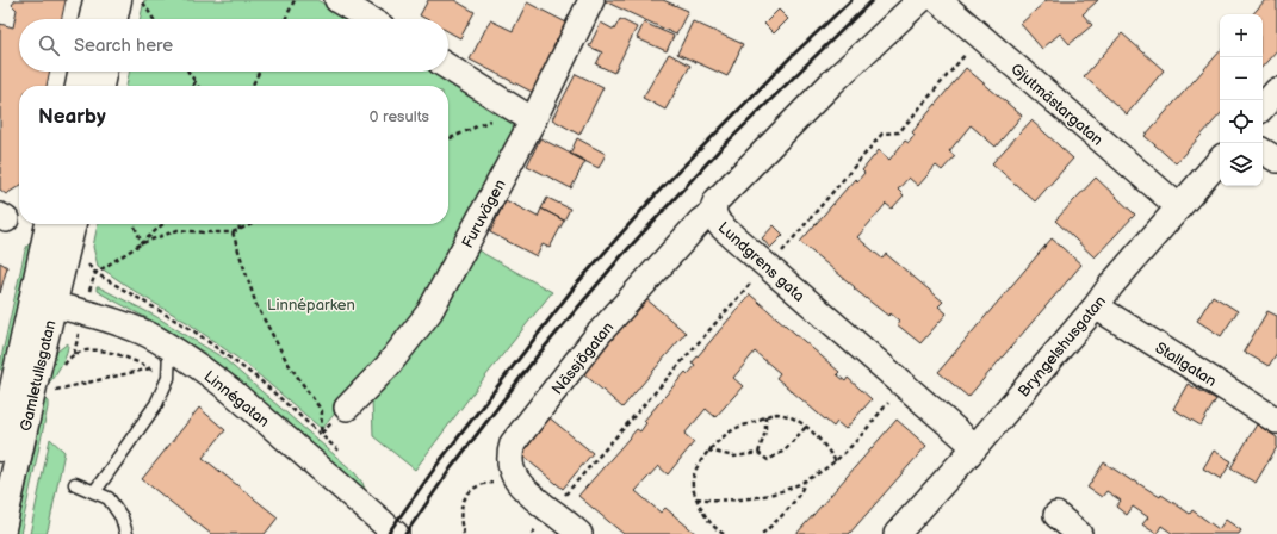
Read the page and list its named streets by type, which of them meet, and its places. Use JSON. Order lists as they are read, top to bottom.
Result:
{
  "streets": {
    "street": [
      "Gjutmästargatan",
      "Furuvägen",
      "Lundgrens gata",
      "Bryngelshusgatan",
      "Nässjögatan",
      "Stallgatan",
      "Gamletullsgatan",
      "Linnégatan"
    ]
  },
  "crossings": [
    ["Gjutmästargatan", "Bryngelshusgatan"],
    ["Lundgrens gata", "Bryngelshusgatan"],
    ["Lundgrens gata", "Nässjögatan"],
    ["Bryngelshusgatan", "Stallgatan"],
    ["Gamletullsgatan", "Linnégatan"]
  ],
  "parks": ["Linnéparken"],
  "page": {
    "map_buttons": ["+", "−"],
    "search": "Search here",
    "heading": ["Nearby", "0 results"]
  }
}
